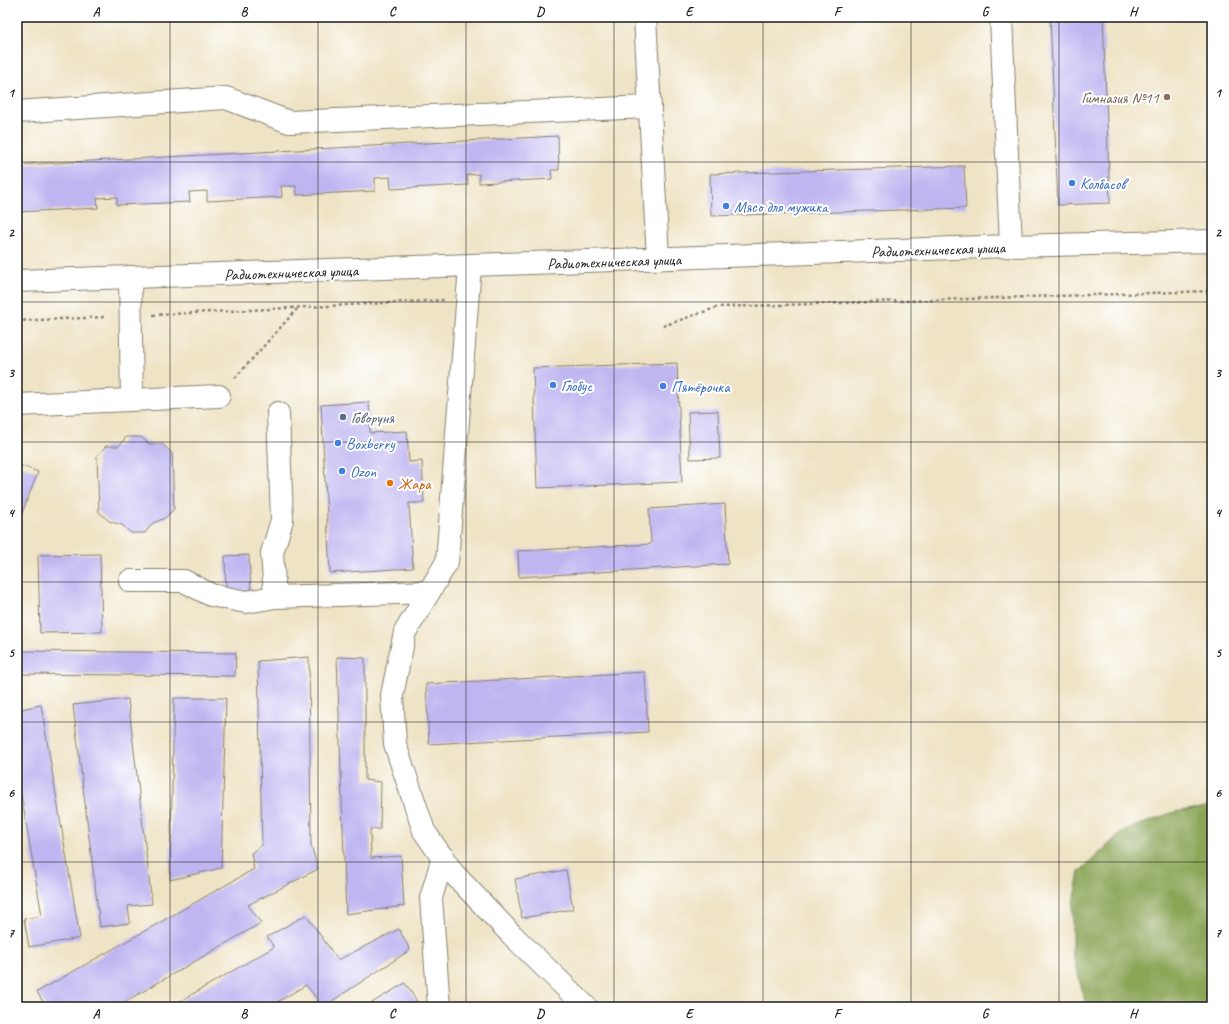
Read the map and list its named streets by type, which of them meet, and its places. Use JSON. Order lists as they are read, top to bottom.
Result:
{
  "streets": {
    "street": ["Радиотехническая улица"]
  },
  "places": [
    "Гимназия №11",
    "Колбасов",
    "Мясо для мужика",
    "Глобус",
    "Пятёрочка",
    "Говоруня",
    "Boxberry",
    "Ozon",
    "Жара"
  ],
  "grid": {
    "columns": [
      "A",
      "B",
      "C",
      "D",
      "E",
      "F",
      "G",
      "H"
    ],
    "rows": [
      "1",
      "2",
      "3",
      "4",
      "5",
      "6",
      "7"
    ]
  }
}
